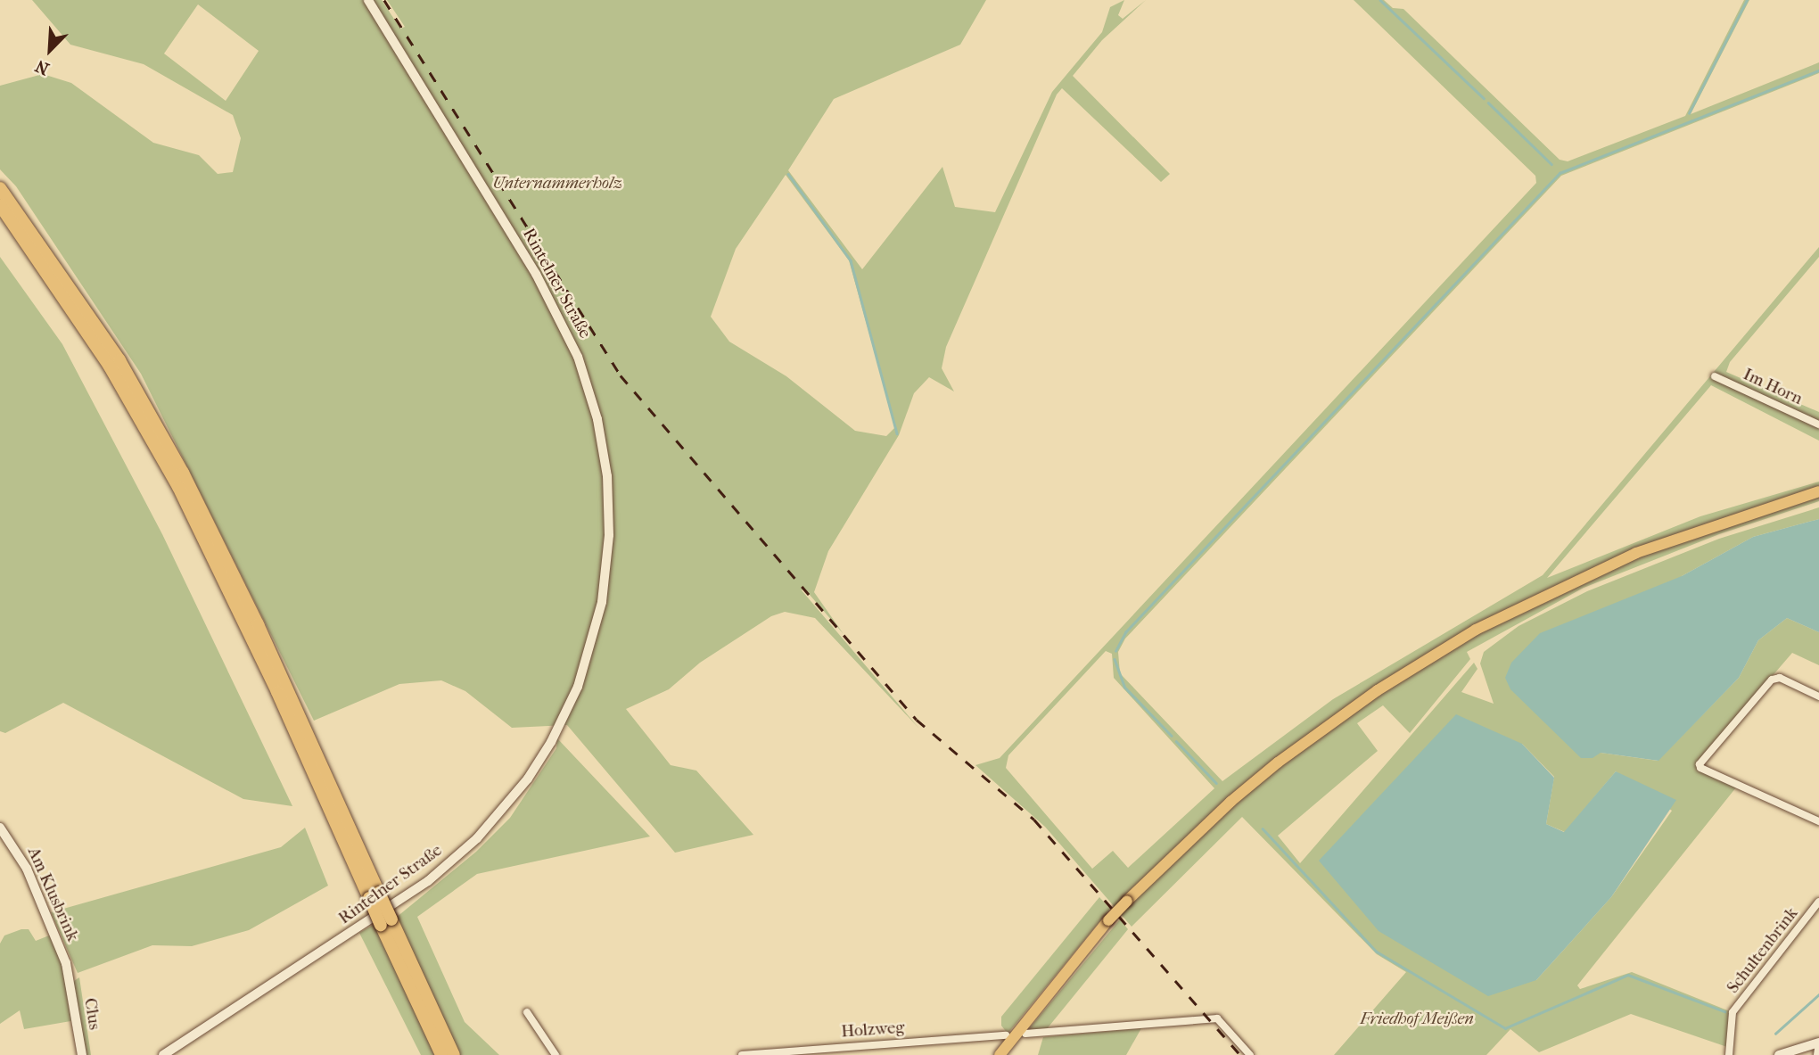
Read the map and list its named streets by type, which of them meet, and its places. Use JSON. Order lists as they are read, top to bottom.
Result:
{
  "streets": {
    "main road": ["Rintelner Straße", "Am Klusbrink", "Clus"],
    "street": ["Im Horn", "Schultenbrink", "Holzweg"]
  },
  "crossings": [
    ["Am Klusbrink", "Clus"]
  ],
  "parks": ["Unternammerholz", "Friedhof Meißen"],
  "north": "bottom left"
}
